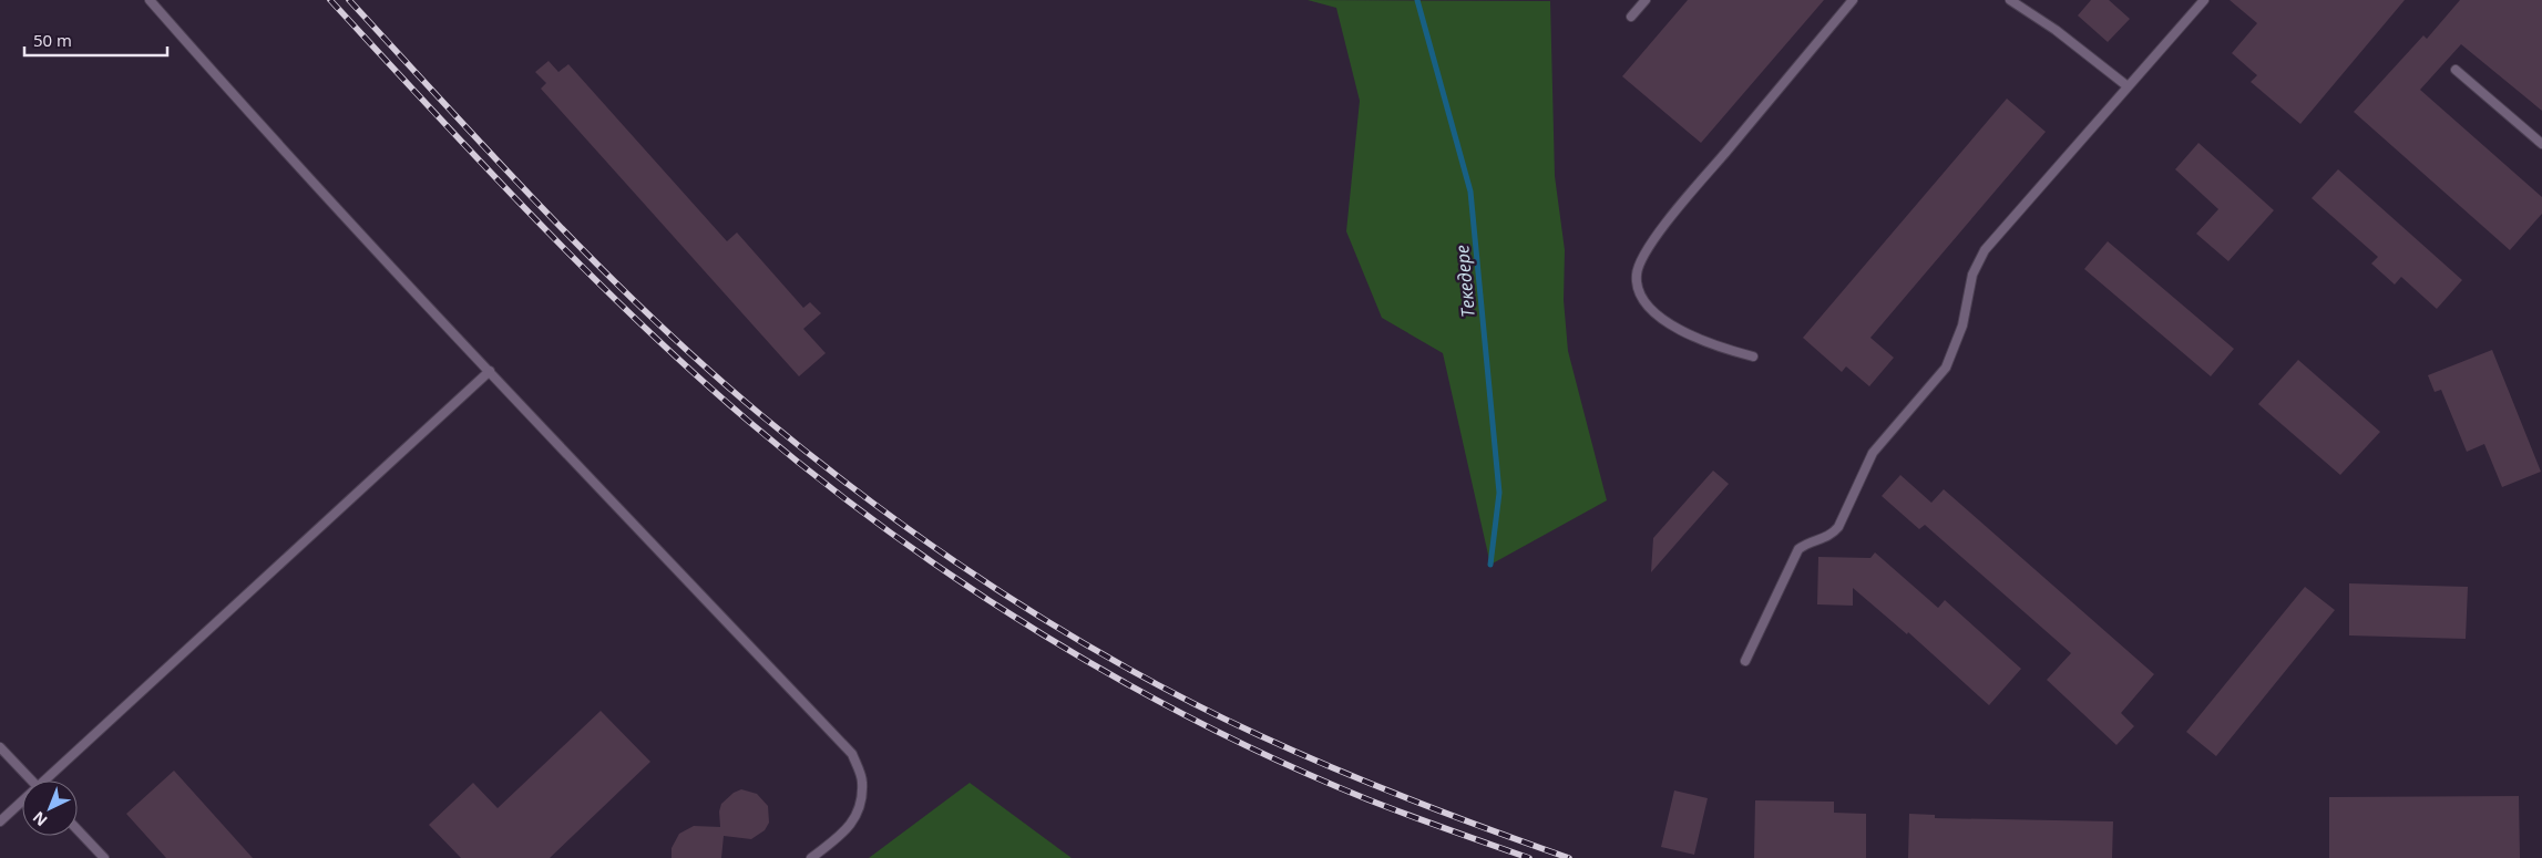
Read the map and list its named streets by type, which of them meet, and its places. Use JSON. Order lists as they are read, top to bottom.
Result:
{
  "water": ["Текедере"],
  "scale_bar": "50 m",
  "north": "bottom left"
}
